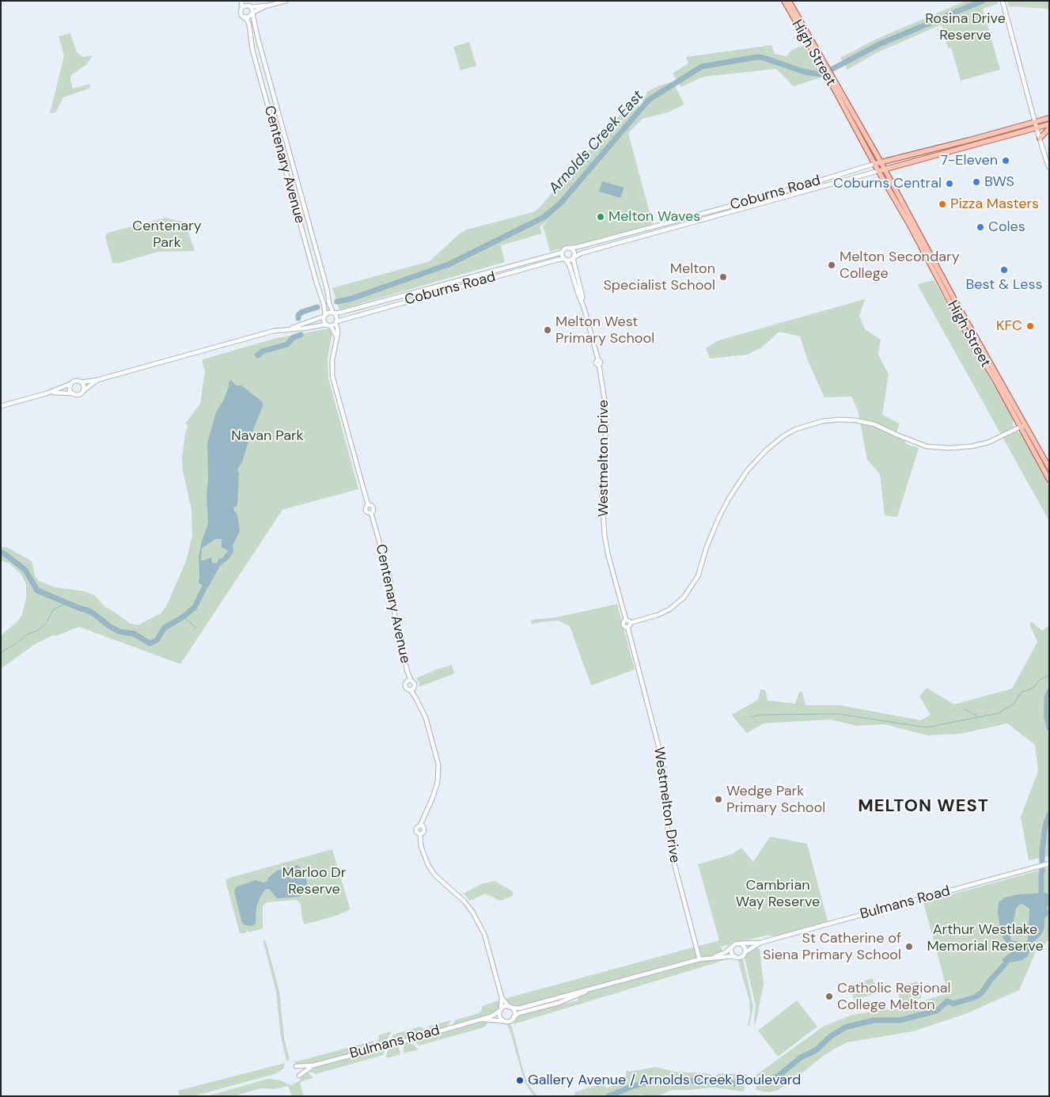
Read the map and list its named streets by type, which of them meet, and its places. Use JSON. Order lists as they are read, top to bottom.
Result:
{
  "streets": {
    "main road": ["High Street", "Coburns Road"],
    "street": ["Centenary Avenue", "Westmelton Drive", "Bulmans Road"]
  },
  "crossings": [
    ["High Street", "Coburns Road"],
    ["Centenary Avenue", "Coburns Road"]
  ],
  "districts": ["MELTON WEST"],
  "water": ["Arnolds Creek East"],
  "parks": [
    "Rosina Drive Reserve",
    "Centenary Park",
    "Navan Park",
    "Marloo Dr Reserve",
    "Cambrian Way Reserve",
    "Arthur Westlake Memorial Reserve"
  ],
  "places": [
    "7-Eleven",
    "BWS",
    "Coburns Central",
    "Pizza Masters",
    "Melton Waves",
    "Coles",
    "Melton Secondary College",
    "Best & Less",
    "Melton Specialist School",
    "KFC",
    "Melton West Primary School",
    "Wedge Park Primary School",
    "St Catherine of Siena Primary School",
    "Catholic Regional College Melton",
    "Gallery Avenue / Arnolds Creek Boulevard"
  ]
}
